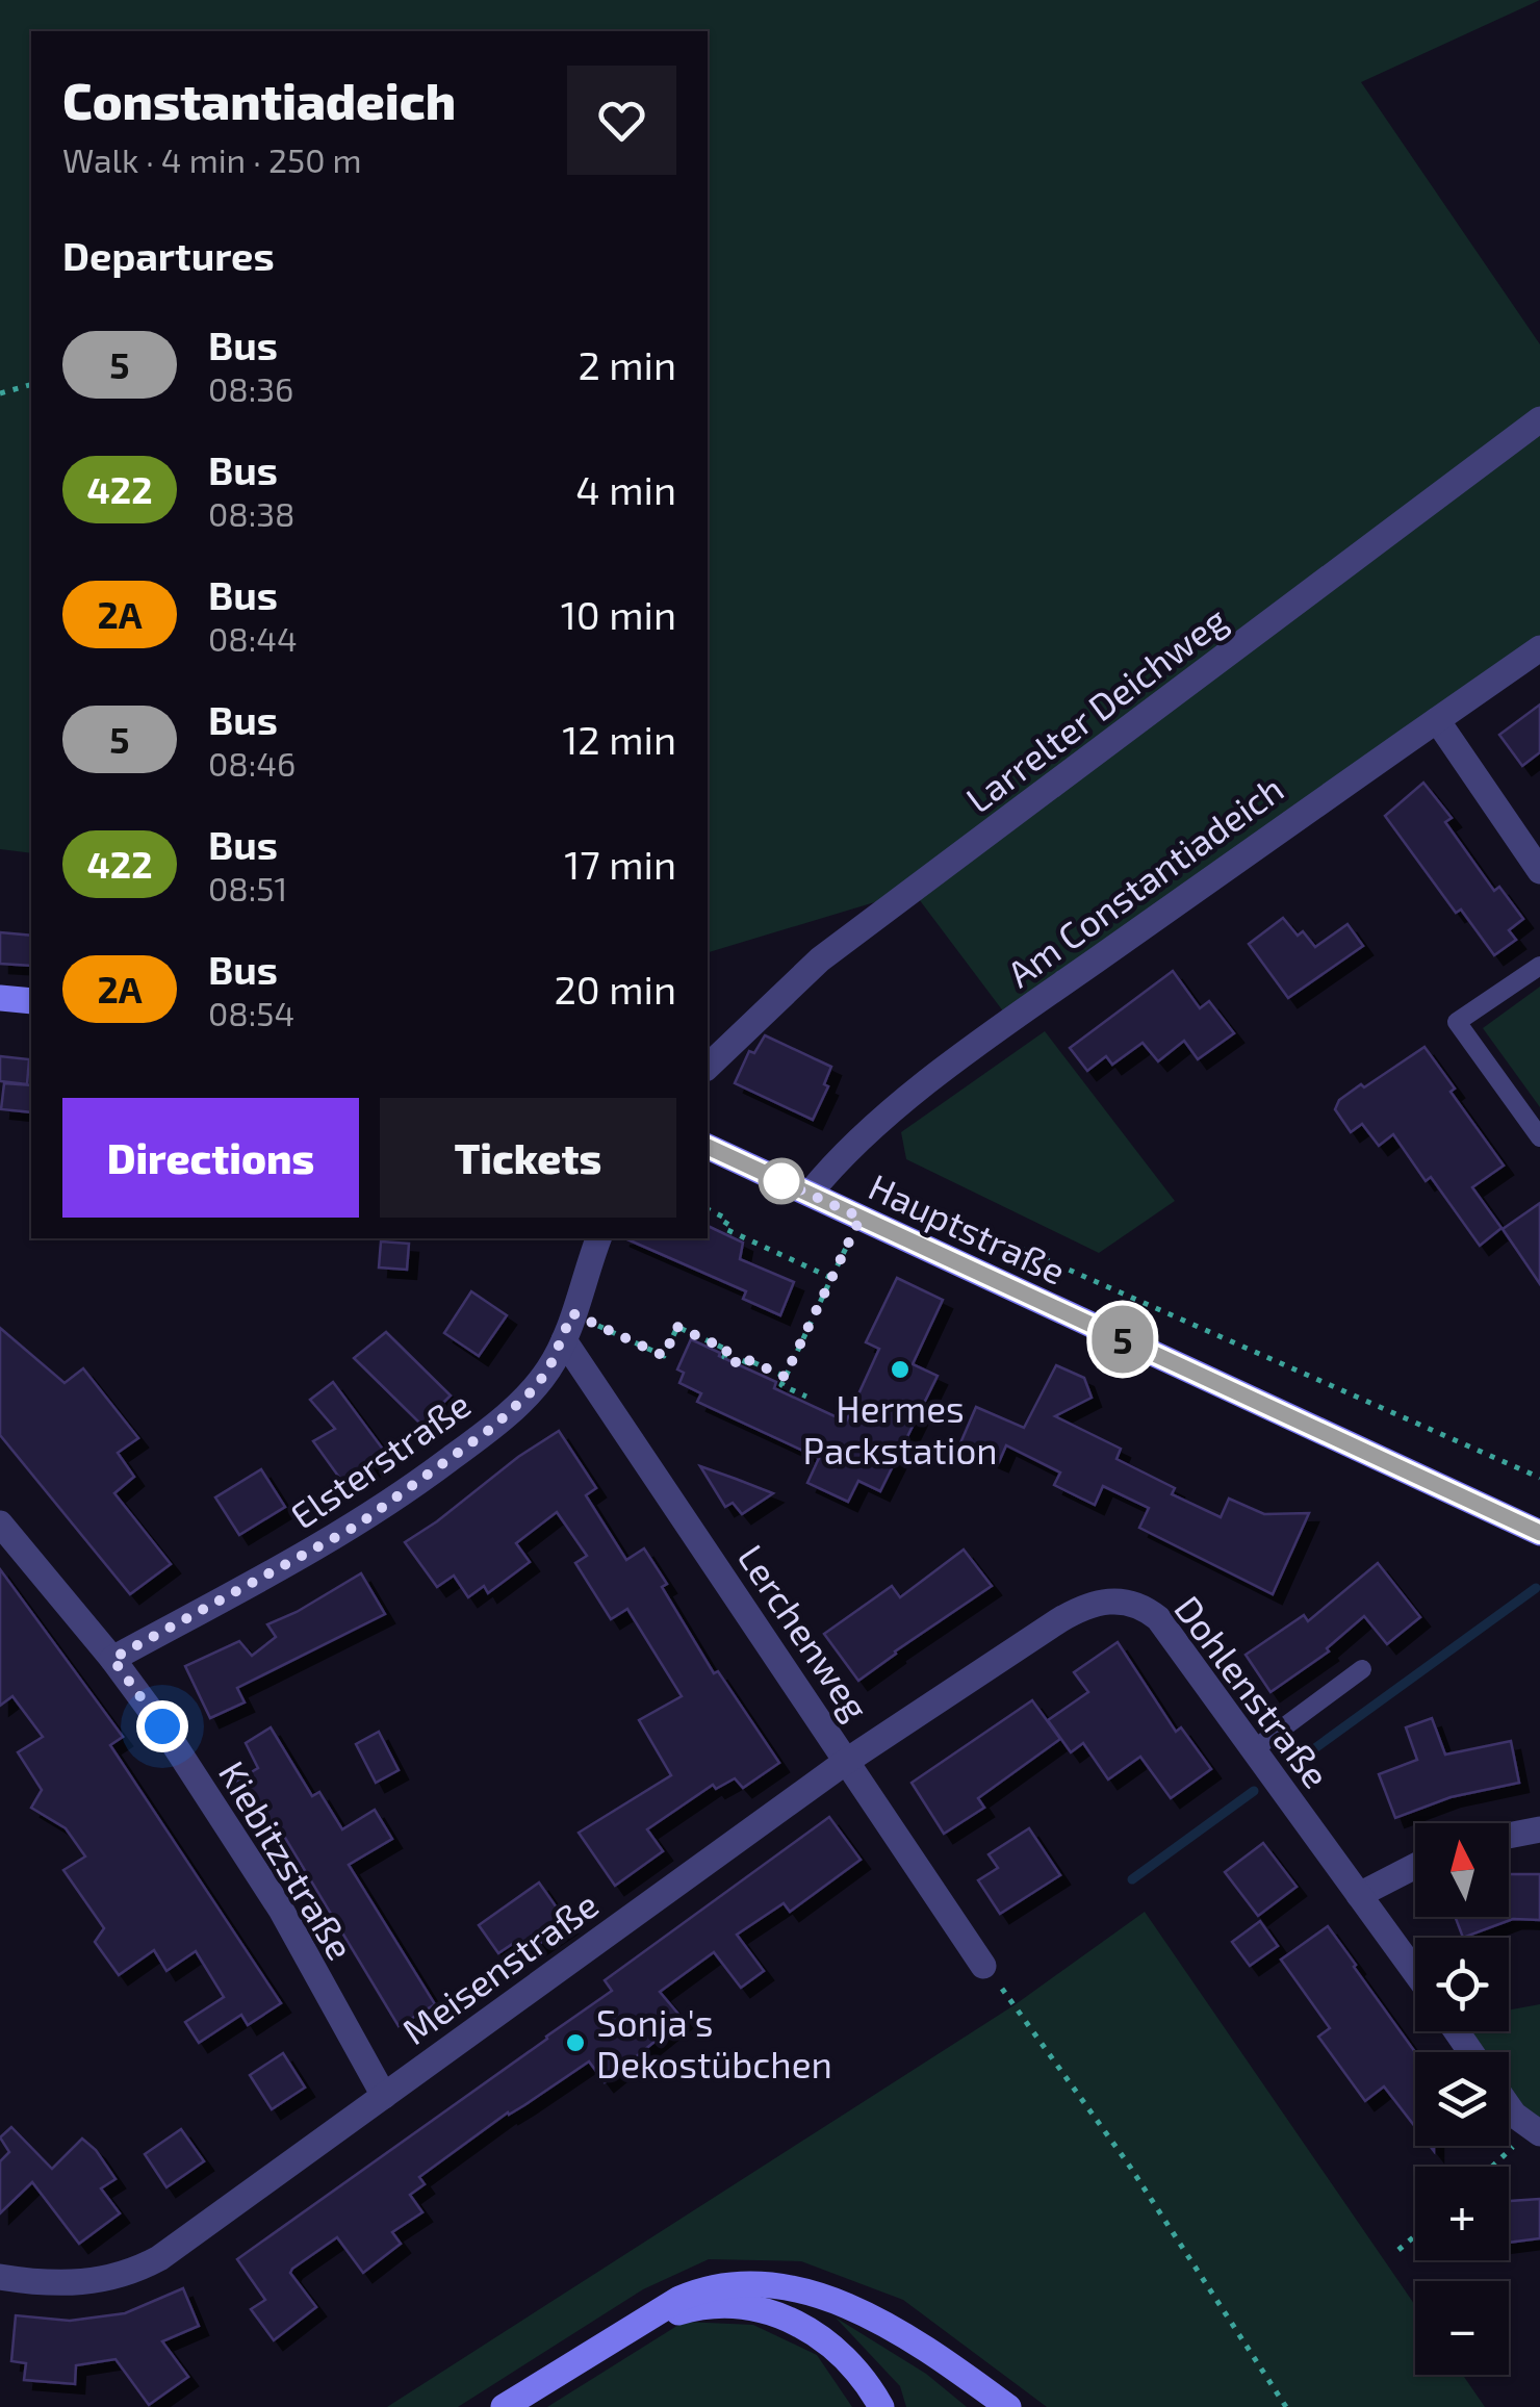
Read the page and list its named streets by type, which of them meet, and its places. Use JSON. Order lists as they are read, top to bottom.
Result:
{
  "streets": {
    "street": [
      "Larrelter Deichweg",
      "Am Constantiadeich",
      "Hauptstraße",
      "Elsterstraße",
      "Lerchenweg",
      "Dohlenstraße",
      "Kiebitzstraße",
      "Meisenstraße"
    ]
  },
  "crossings": [
    ["Am Constantiadeich", "Hauptstraße"],
    ["Elsterstraße", "Lerchenweg"],
    ["Elsterstraße", "Kiebitzstraße"],
    ["Lerchenweg", "Dohlenstraße"],
    ["Lerchenweg", "Meisenstraße"],
    ["Dohlenstraße", "Meisenstraße"],
    ["Kiebitzstraße", "Meisenstraße"]
  ],
  "places": ["Hermes Packstation", "Sonja's Dekostübchen"],
  "lines": ["bus line 5"],
  "north": "top",
  "page": {
    "on_map": "5",
    "heading": [
      ["Constantiadeich", "Walk · 4 min · 250 m"],
      "Departures"
    ],
    "list": [
      {
        "mark": "5",
        "name": "Bus",
        "note": "08:36",
        "value": "2 min"
      },
      {
        "mark": "422",
        "name": "Bus",
        "note": "08:38",
        "value": "4 min"
      },
      {
        "mark": "2A",
        "name": "Bus",
        "note": "08:44",
        "value": "10 min"
      },
      {
        "mark": "5",
        "name": "Bus",
        "note": "08:46",
        "value": "12 min"
      },
      {
        "mark": "422",
        "name": "Bus",
        "note": "08:51",
        "value": "17 min"
      },
      {
        "mark": "2A",
        "name": "Bus",
        "note": "08:54",
        "value": "20 min"
      }
    ],
    "buttons": ["Directions", "Tickets"],
    "map_buttons": ["+", "−"]
  }
}
